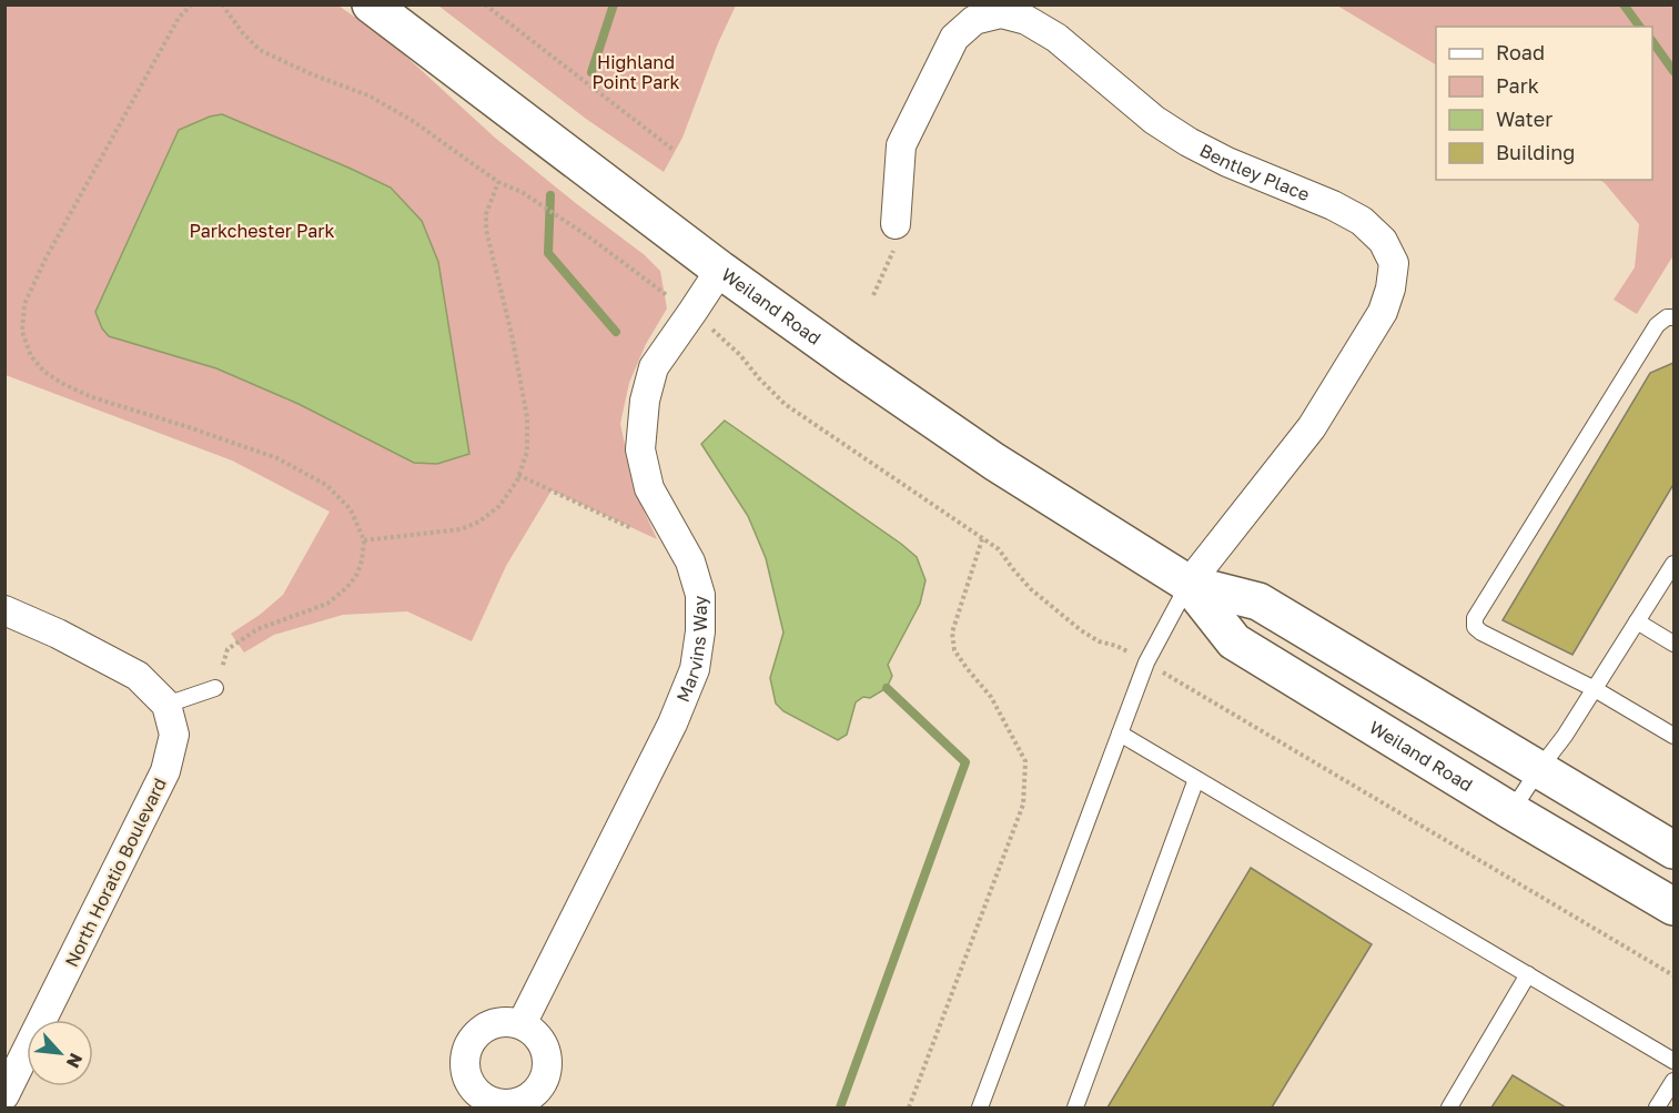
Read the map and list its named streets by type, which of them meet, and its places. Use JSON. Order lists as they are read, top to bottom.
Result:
{
  "streets": {
    "main road": ["Weiland Road"],
    "street": ["Bentley Place", "Marvins Way", "North Horatio Boulevard"]
  },
  "crossings": [
    ["Bentley Place", "Weiland Road"],
    ["Weiland Road", "Marvins Way"]
  ],
  "parks": ["Highland Point Park", "Parkchester Park"],
  "legend": [
    "Road",
    "Park",
    "Water",
    "Building"
  ],
  "north": "bottom right"
}
